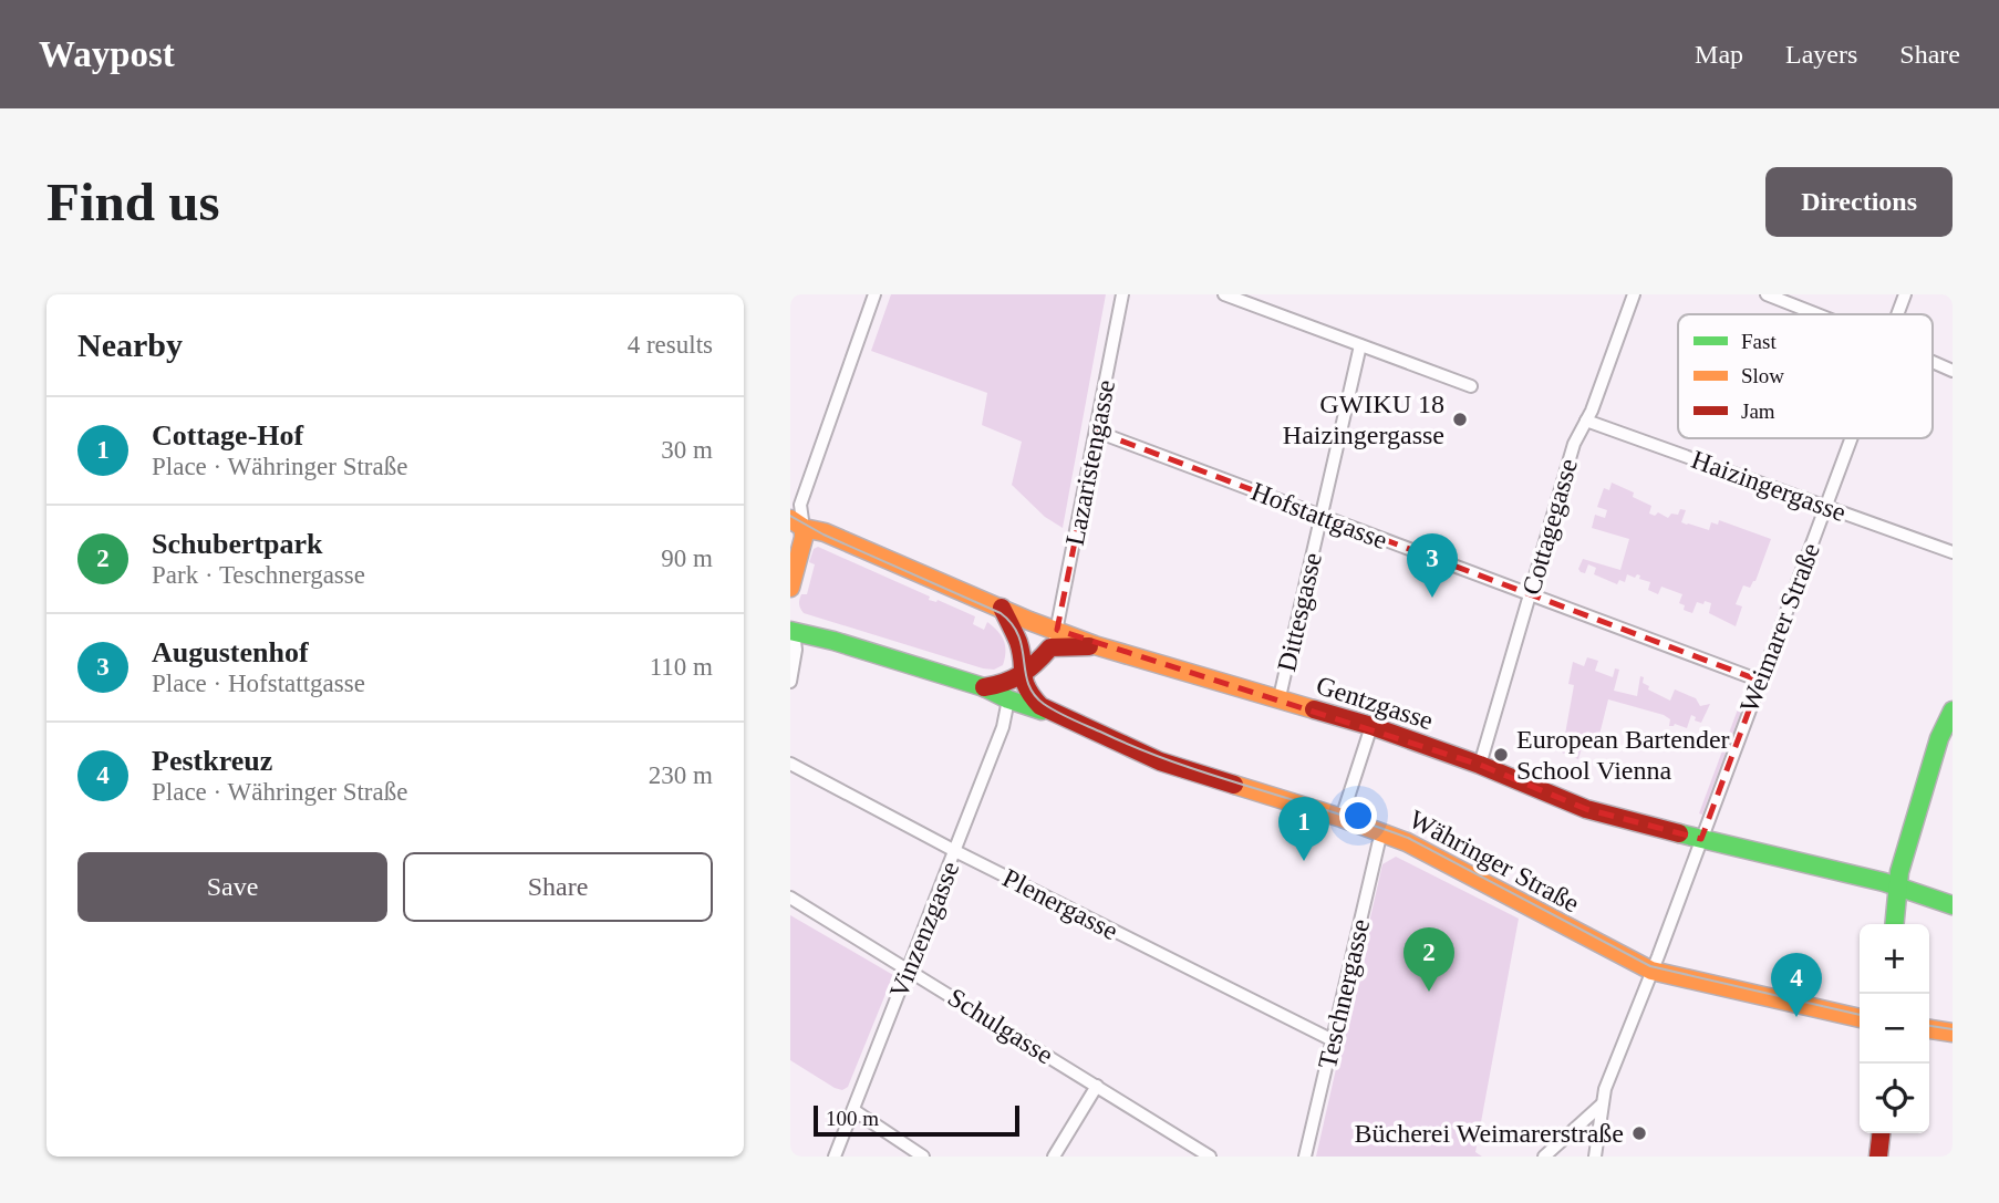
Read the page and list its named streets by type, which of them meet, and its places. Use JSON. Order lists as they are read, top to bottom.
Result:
{
  "streets": {
    "main road": ["Gentzgasse", "Währinger Straße"],
    "street": [
      "Lazaristengasse",
      "Haizingergasse",
      "Hofstattgasse",
      "Cottagegasse",
      "Dittesgasse",
      "Weimarer Straße",
      "Plenergasse",
      "Vinzenzgasse",
      "Teschnergasse",
      "Schulgasse"
    ]
  },
  "crossings": [
    ["Lazaristengasse", "Hofstattgasse"],
    ["Lazaristengasse", "Gentzgasse"],
    ["Haizingergasse", "Cottagegasse"],
    ["Haizingergasse", "Weimarer Straße"],
    ["Hofstattgasse", "Cottagegasse"],
    ["Hofstattgasse", "Dittesgasse"],
    ["Hofstattgasse", "Weimarer Straße"],
    ["Cottagegasse", "Gentzgasse"],
    ["Dittesgasse", "Gentzgasse"],
    ["Weimarer Straße", "Gentzgasse"],
    ["Weimarer Straße", "Währinger Straße"],
    ["Währinger Straße", "Vinzenzgasse"],
    ["Währinger Straße", "Teschnergasse"],
    ["Plenergasse", "Vinzenzgasse"],
    ["Plenergasse", "Teschnergasse"],
    ["Vinzenzgasse", "Schulgasse"]
  ],
  "places": ["GWIKU 18 Haizingergasse", "European Bartender School Vienna", "Bücherei Weimarerstraße"],
  "legend": ["Fast", "Slow", "Jam"],
  "scale_bar": "100 m",
  "page": {
    "header": "Waypost",
    "nav": ["Map", "Layers", "Share"],
    "buttons": [
      "Directions",
      ["Save", "Share"]
    ],
    "title": "Find us",
    "heading": ["Nearby", "4 results"],
    "list": [
      {
        "mark": "1",
        "name": "Cottage-Hof",
        "note": "Place · Währinger Straße",
        "value": "30 m"
      },
      {
        "mark": "2",
        "name": "Schubertpark",
        "note": "Park · Teschnergasse",
        "value": "90 m"
      },
      {
        "mark": "3",
        "name": "Augustenhof",
        "note": "Place · Hofstattgasse",
        "value": "110 m"
      },
      {
        "mark": "4",
        "name": "Pestkreuz",
        "note": "Place · Währinger Straße",
        "value": "230 m"
      }
    ],
    "pins": [
      "3",
      "1",
      "2",
      "4"
    ],
    "map_buttons": ["+", "−"],
    "scale": "100 m"
  }
}
